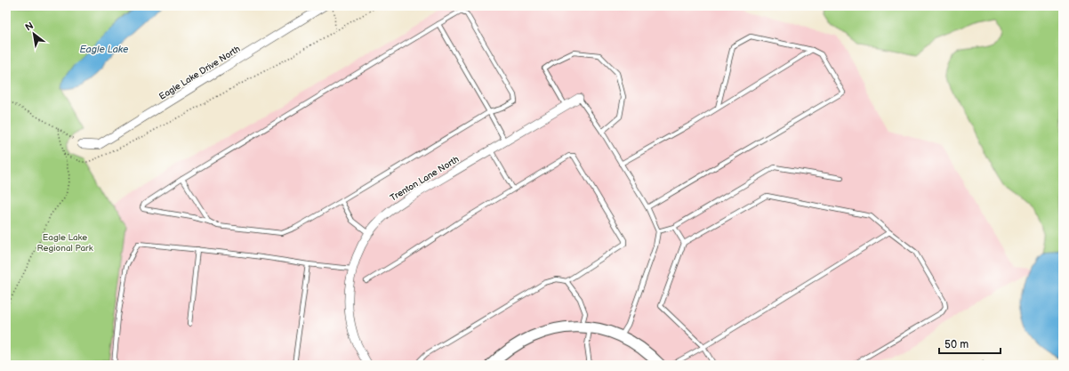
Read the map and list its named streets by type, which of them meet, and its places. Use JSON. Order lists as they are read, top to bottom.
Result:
{
  "streets": {
    "street": ["Eagle Lake Drive North", "Trenton Lane North"]
  },
  "water": ["Eagle Lake"],
  "parks": ["Eagle Lake Regional Park"],
  "scale_bar": "50 m",
  "north": "top left"
}
